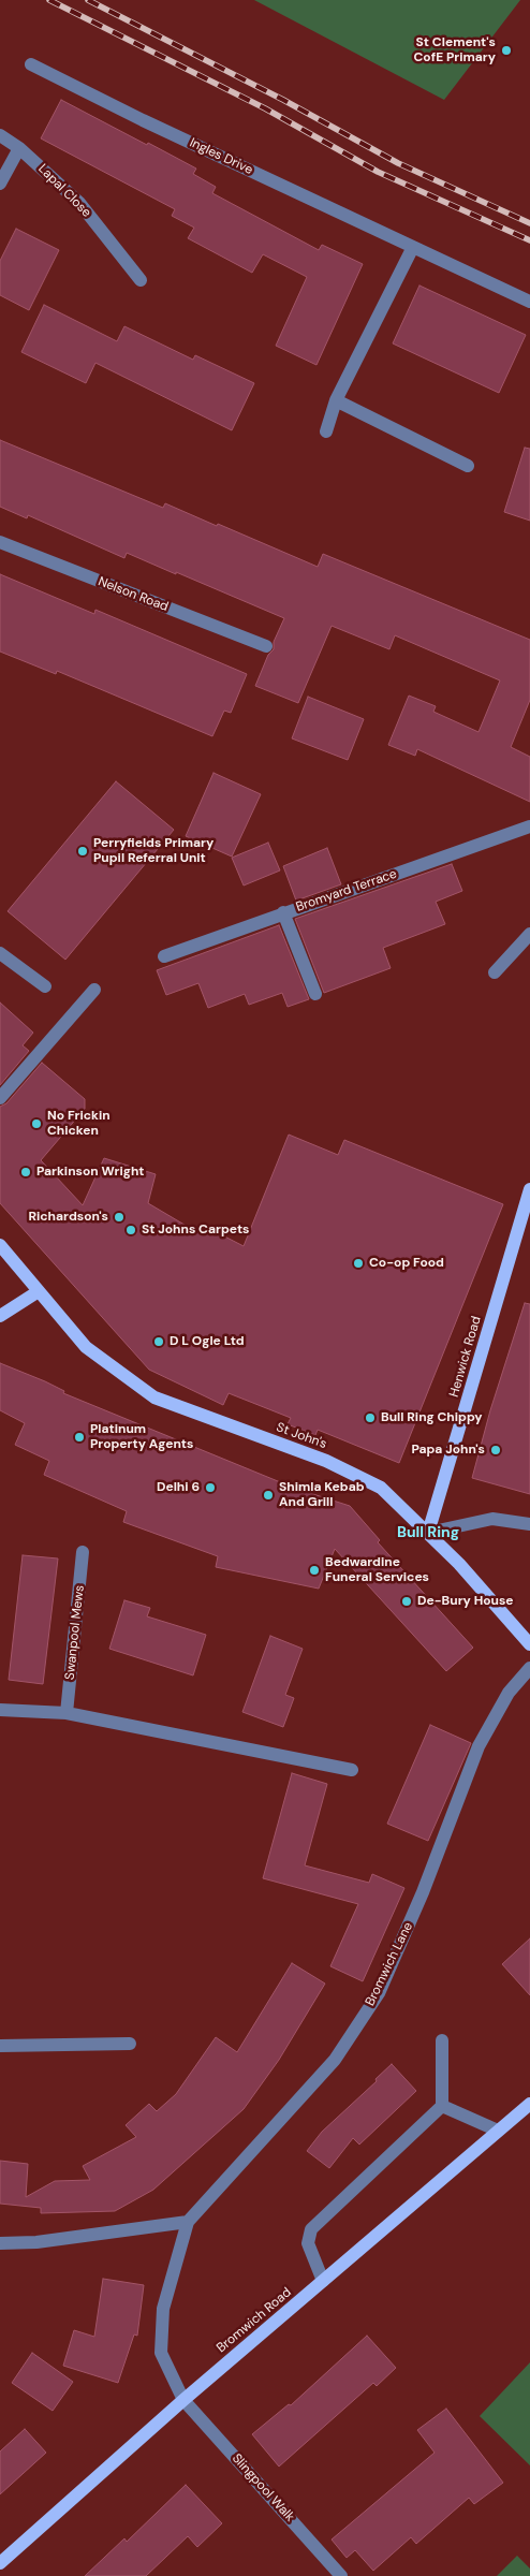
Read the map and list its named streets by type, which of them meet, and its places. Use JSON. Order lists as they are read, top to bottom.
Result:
{
  "streets": {
    "main road": ["Henwick Road", "St John's", "Bromwich Road"],
    "street": [
      "Ingles Drive",
      "Lapal Close",
      "Nelson Road",
      "Bromyard Terrace",
      "Swanpool Mews",
      "Bromwich Lane",
      "Slingpool Walk"
    ]
  },
  "crossings": [
    ["Henwick Road", "St John's"],
    ["Bromwich Lane", "Bromwich Road"],
    ["Bromwich Lane", "Slingpool Walk"],
    ["Bromwich Road", "Slingpool Walk"]
  ],
  "districts": ["Bull Ring"],
  "places": [
    "St Clement's CofE Primary",
    "Perryfields Primary Pupil Referral Unit",
    "No Frickin Chicken",
    "Parkinson Wright",
    "Richardson's",
    "St Johns Carpets",
    "Co-op Food",
    "D L Ogle Ltd",
    "Bull Ring Chippy",
    "Platinum Property Agents",
    "Papa John's",
    "Delhi 6",
    "Shimla Kebab And Grill",
    "Bedwardine Funeral Services",
    "De-Bury House"
  ]
}
